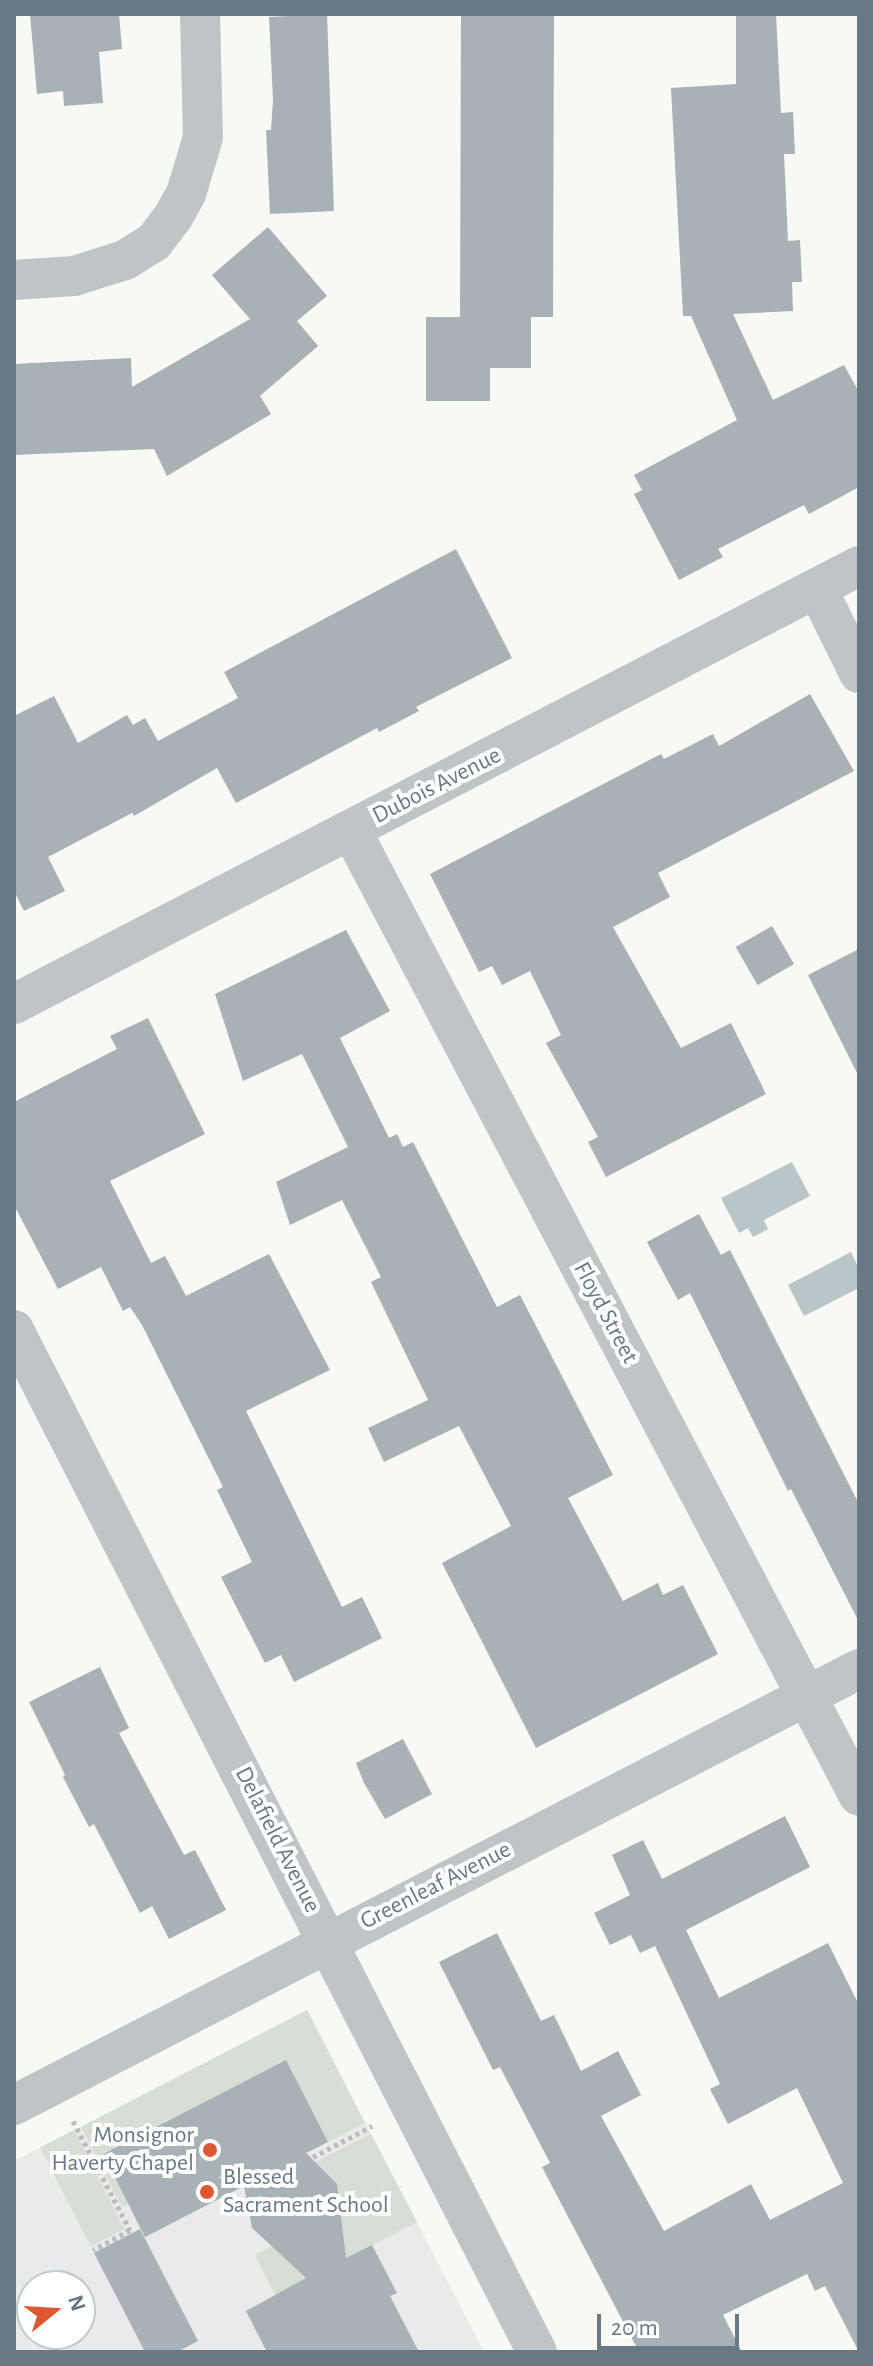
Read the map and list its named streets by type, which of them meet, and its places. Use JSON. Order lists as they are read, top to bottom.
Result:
{
  "streets": {
    "street": [
      "Dubois Avenue",
      "Floyd Street",
      "Delafield Avenue",
      "Greenleaf Avenue"
    ]
  },
  "crossings": [
    ["Dubois Avenue", "Floyd Street"],
    ["Floyd Street", "Greenleaf Avenue"],
    ["Delafield Avenue", "Greenleaf Avenue"]
  ],
  "places": ["Monsignor Haverty Chapel", "Blessed Sacrament School"],
  "scale_bar": "20 m",
  "north": "right"
}
